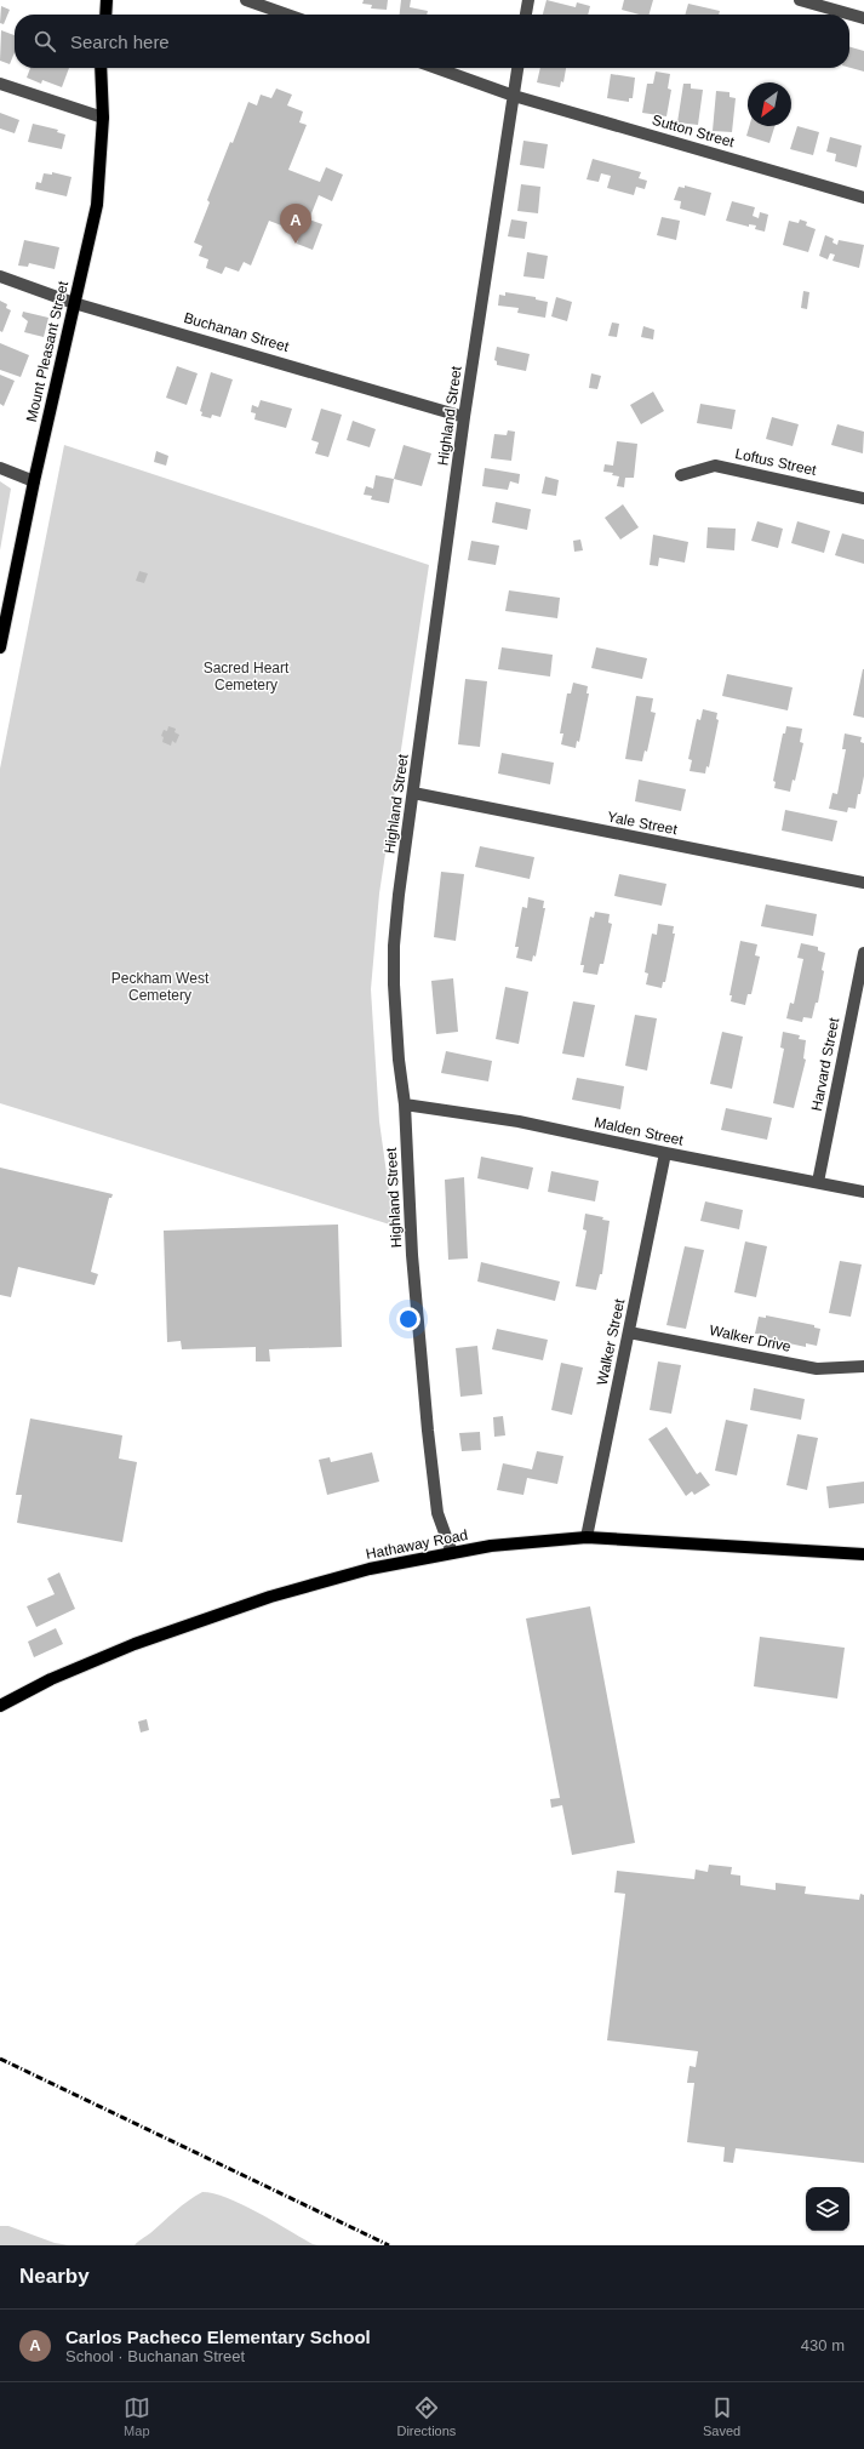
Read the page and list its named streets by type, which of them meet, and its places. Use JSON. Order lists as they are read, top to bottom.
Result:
{
  "streets": {
    "main road": ["Mount Pleasant Street", "Hathaway Road"],
    "street": [
      "Sutton Street",
      "Buchanan Street",
      "Highland Street",
      "Loftus Street",
      "Yale Street",
      "Harvard Street",
      "Malden Street",
      "Walker Drive",
      "Walker Street"
    ]
  },
  "crossings": [
    ["Sutton Street", "Highland Street"],
    ["Buchanan Street", "Mount Pleasant Street"],
    ["Buchanan Street", "Highland Street"],
    ["Highland Street", "Yale Street"],
    ["Highland Street", "Malden Street"],
    ["Highland Street", "Hathaway Road"],
    ["Harvard Street", "Malden Street"],
    ["Malden Street", "Walker Street"],
    ["Walker Drive", "Walker Street"],
    ["Walker Street", "Hathaway Road"]
  ],
  "parks": ["Sacred Heart Cemetery", "Peckham West Cemetery"],
  "north": "bottom left",
  "page": {
    "search": "Search here",
    "pins": "A",
    "heading": "Nearby",
    "list": [
      {
        "mark": "A",
        "name": "Carlos Pacheco Elementary School",
        "note": "School · Buchanan Street",
        "value": "430 m"
      }
    ],
    "nav": ["Map", "Directions", "Saved"]
  }
}
